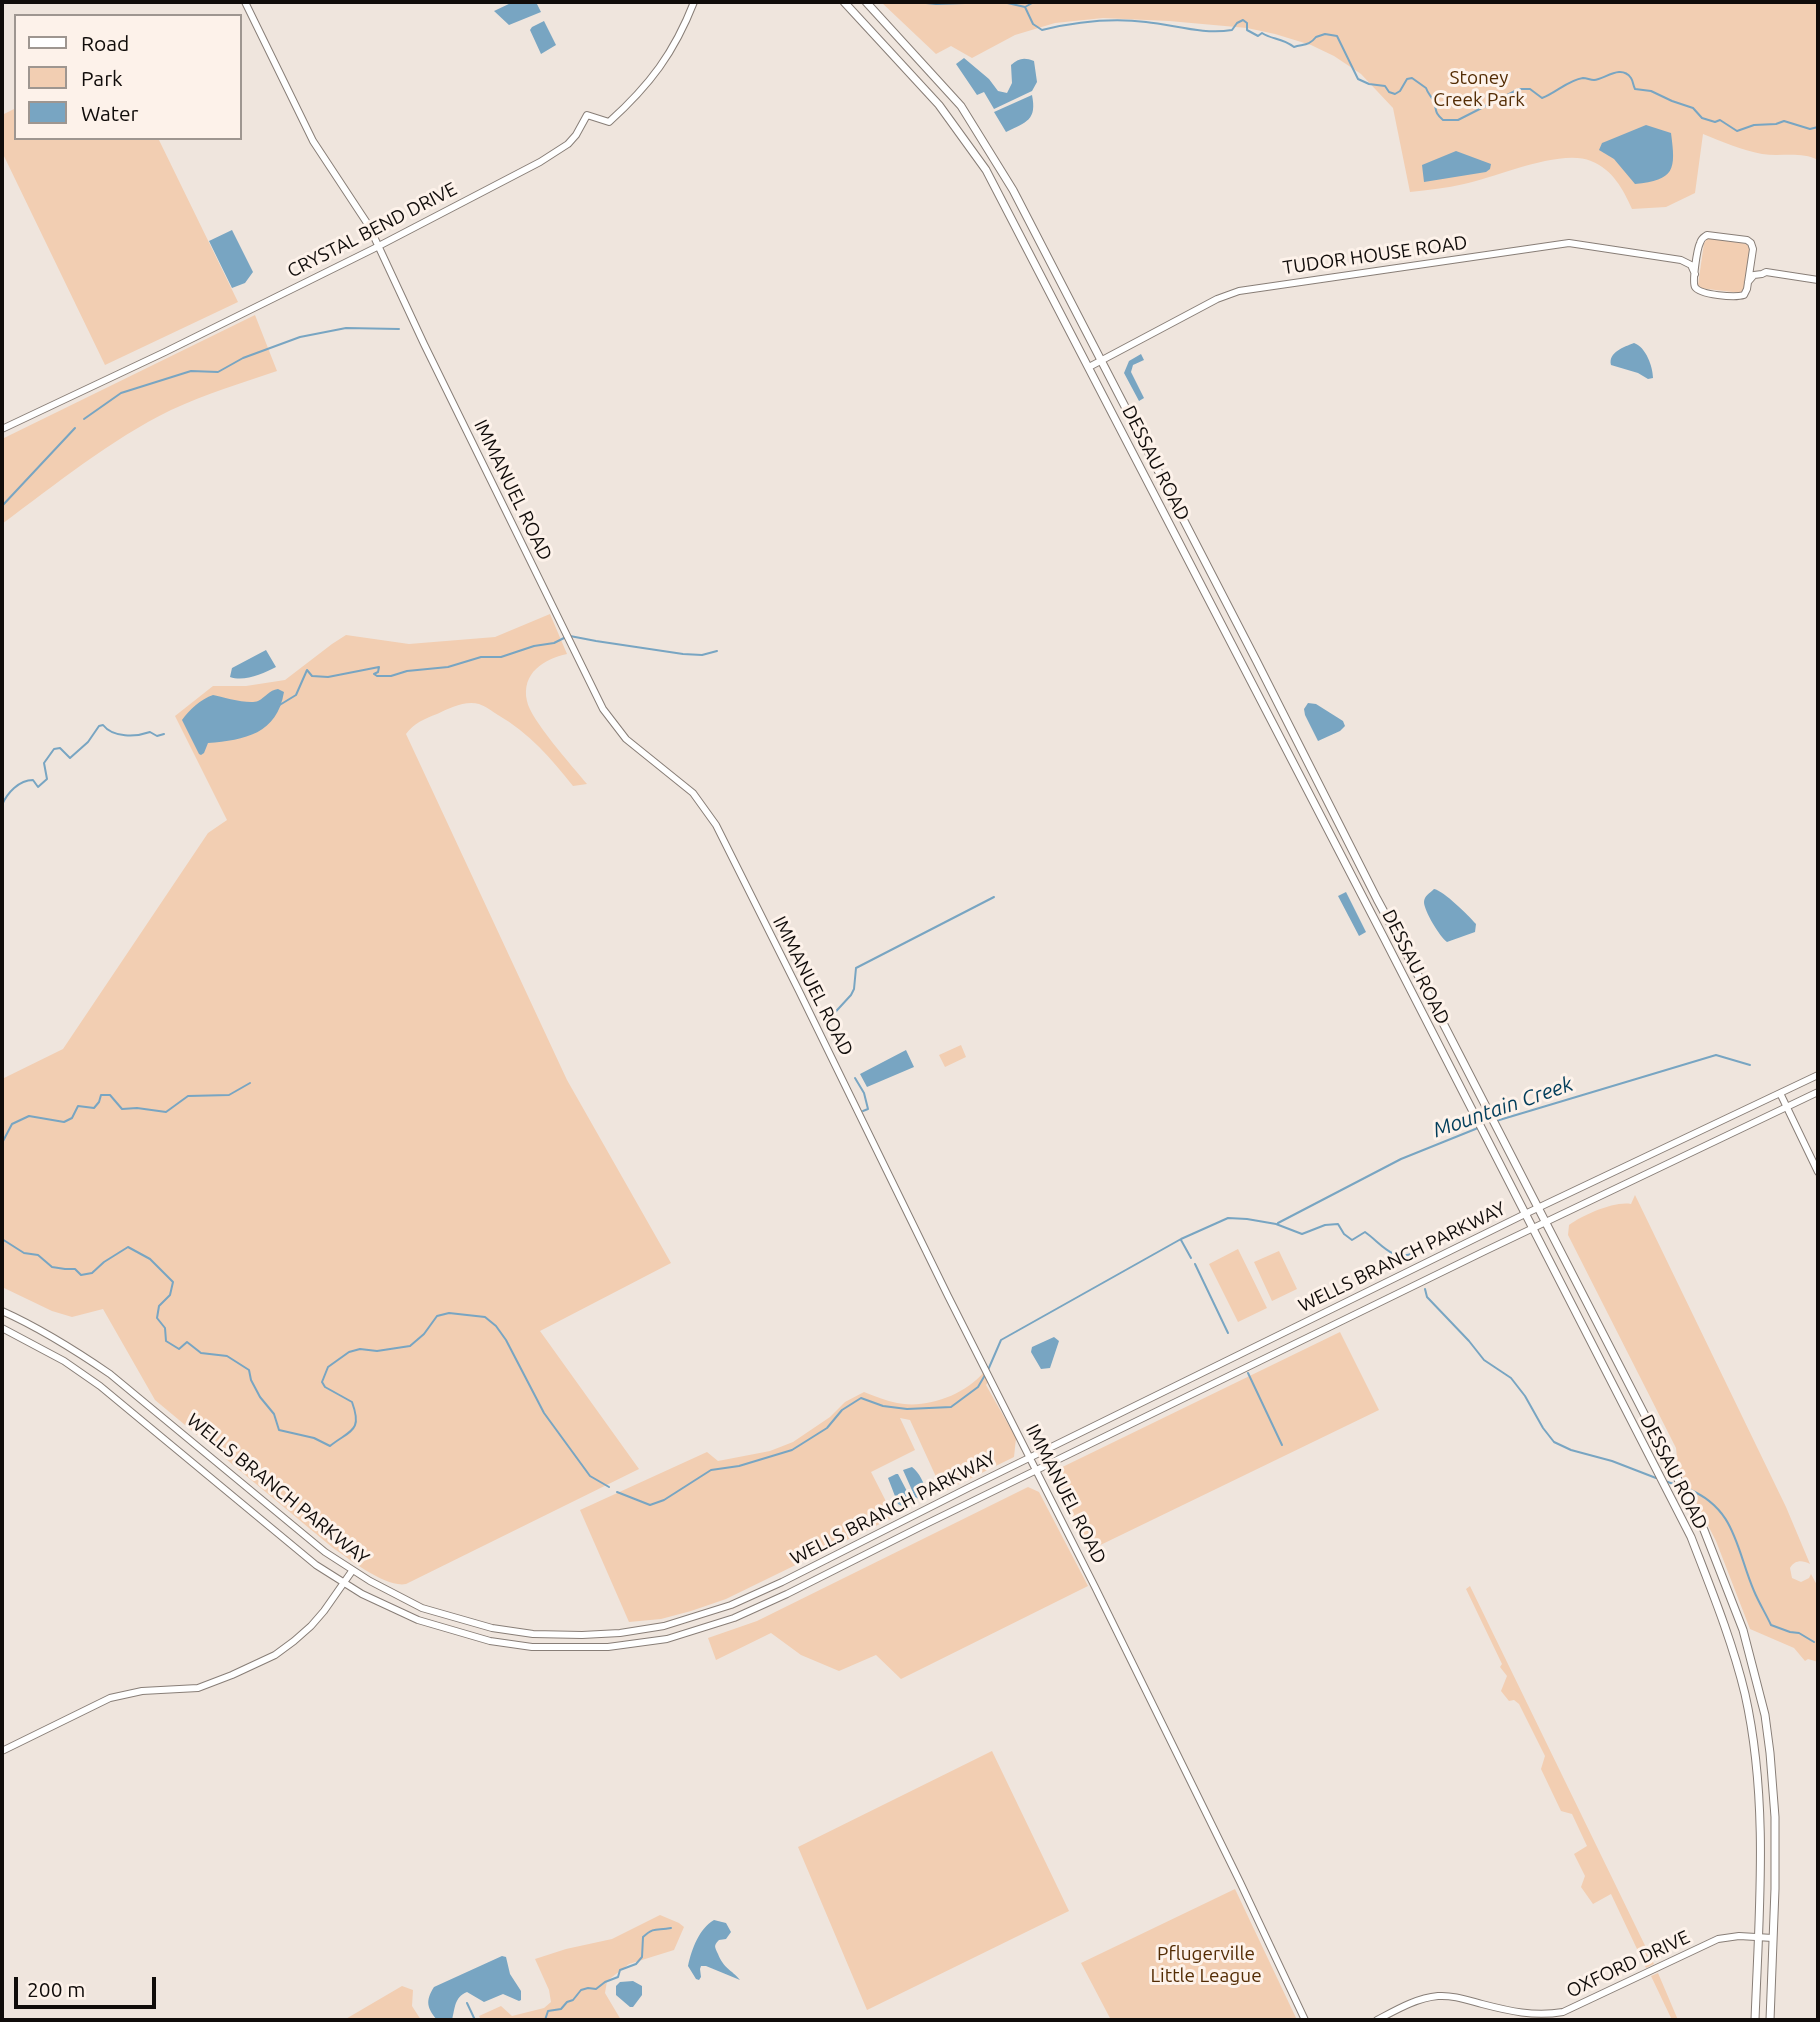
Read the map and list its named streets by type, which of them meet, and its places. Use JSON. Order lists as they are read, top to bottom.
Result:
{
  "streets": {
    "main road": ["DESSAU ROAD"],
    "street": [
      "CRYSTAL BEND DRIVE",
      "TUDOR HOUSE ROAD",
      "IMMANUEL ROAD",
      "WELLS BRANCH PARKWAY",
      "OXFORD DRIVE"
    ]
  },
  "crossings": [
    ["CRYSTAL BEND DRIVE", "IMMANUEL ROAD"],
    ["TUDOR HOUSE ROAD", "DESSAU ROAD"],
    ["DESSAU ROAD", "WELLS BRANCH PARKWAY"],
    ["DESSAU ROAD", "OXFORD DRIVE"],
    ["IMMANUEL ROAD", "WELLS BRANCH PARKWAY"]
  ],
  "water": ["Mountain Creek"],
  "parks": ["Stoney Creek Park", "Pflugerville Little League"],
  "legend": ["Road", "Park", "Water"],
  "scale_bar": "200 m"
}
